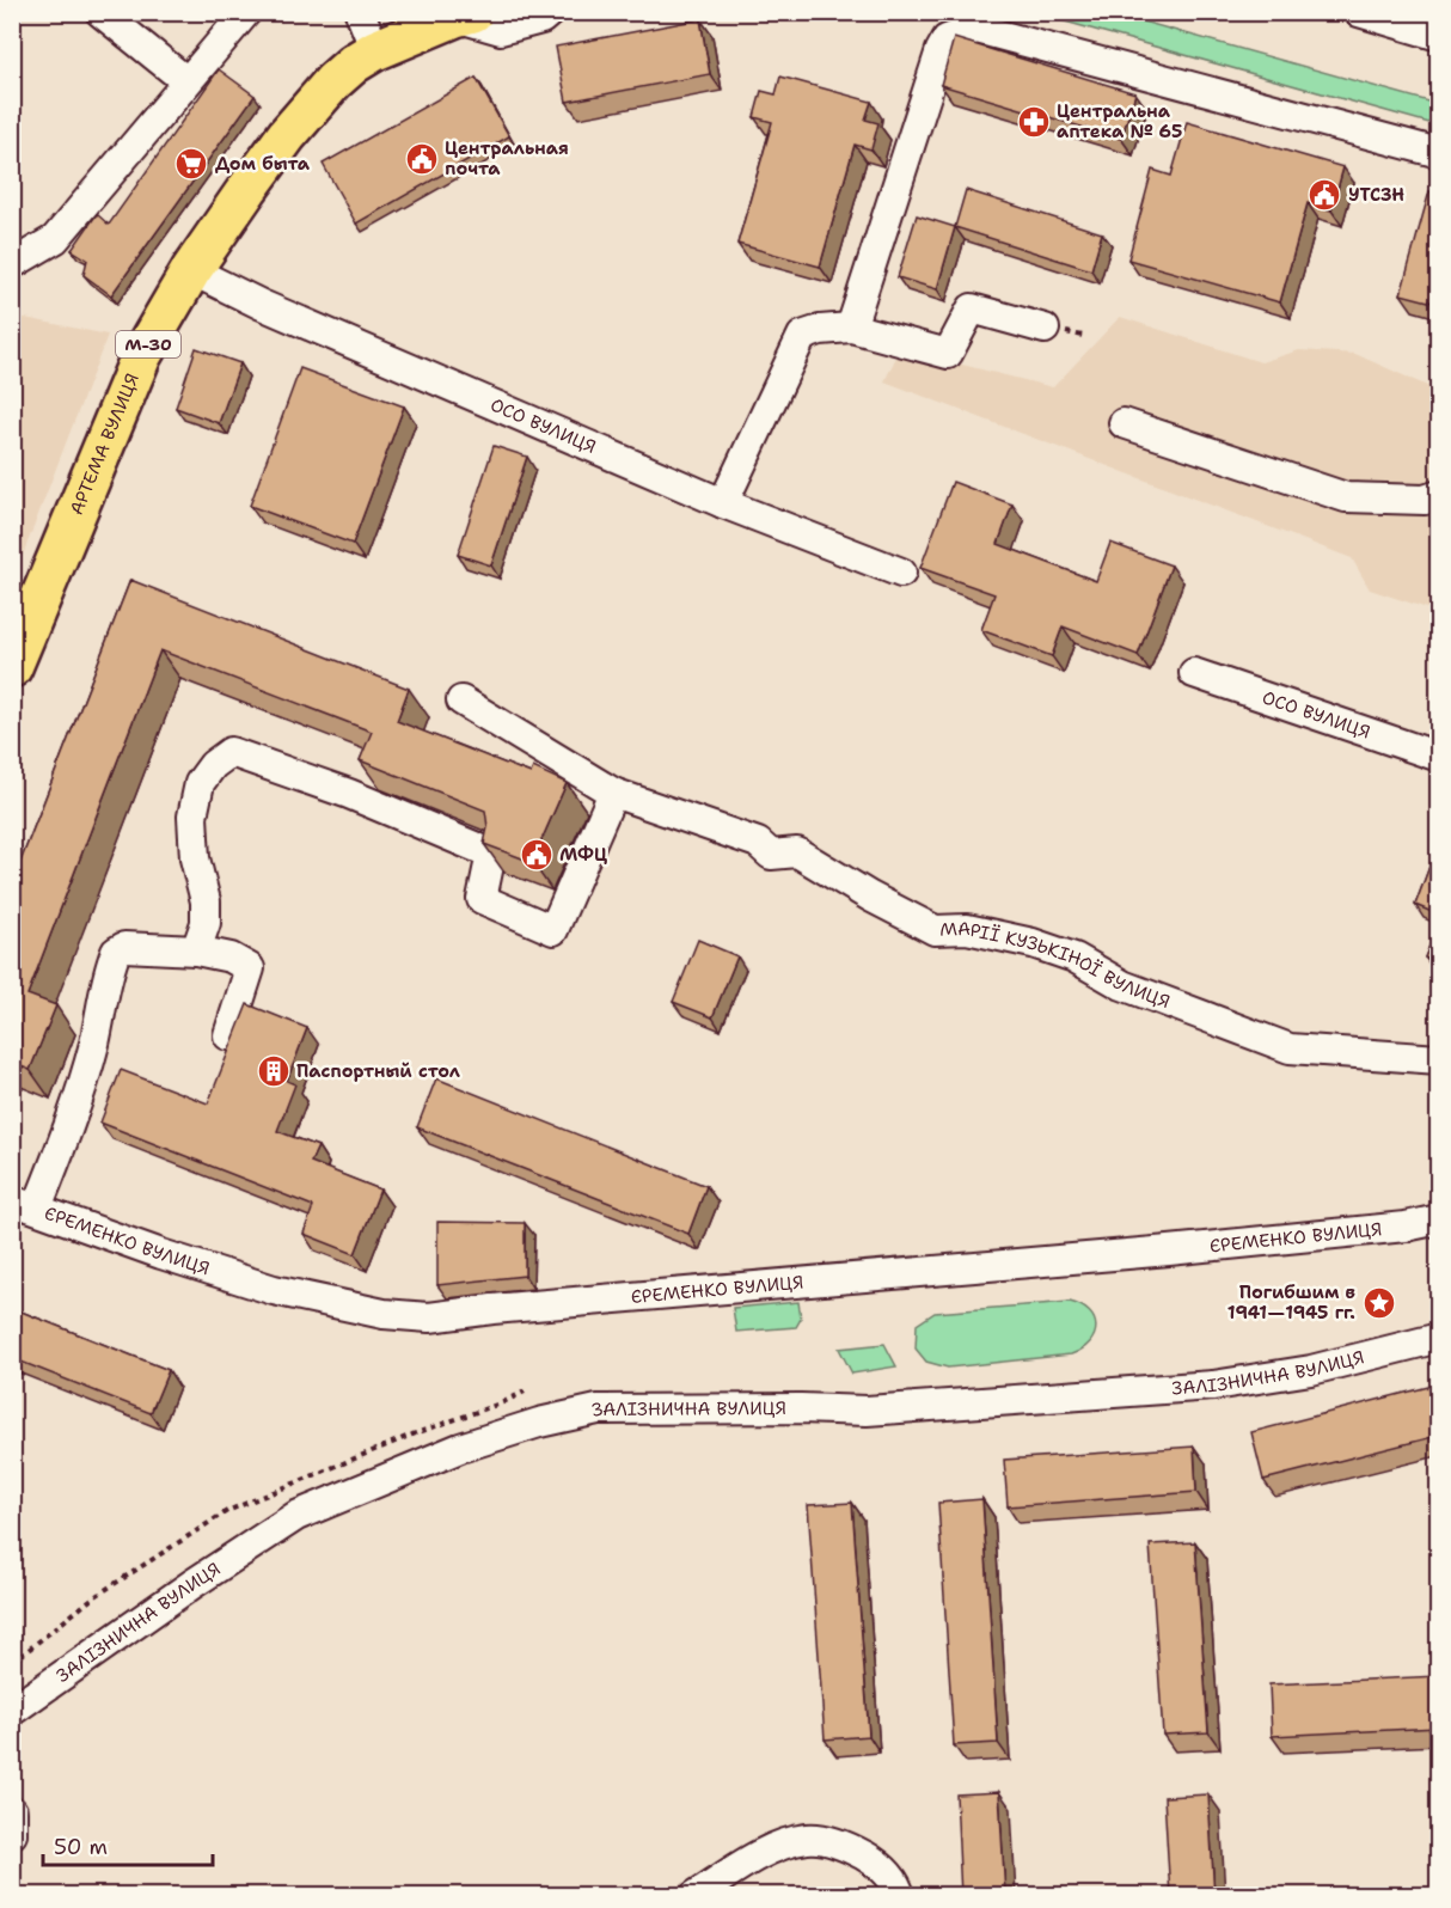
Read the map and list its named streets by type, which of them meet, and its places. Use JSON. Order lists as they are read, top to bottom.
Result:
{
  "streets": {
    "highway": ["М-30", "АРТЕМА ВУЛИЦЯ"],
    "street": [
      "ОСО ВУЛИЦЯ",
      "МАРІЇ КУЗЬКІНОЇ ВУЛИЦЯ",
      "ЄРЕМЕНКО ВУЛИЦЯ",
      "ЗАЛІЗНИЧНА ВУЛИЦЯ"
    ]
  },
  "crossings": [
    ["М-30", "АРТЕМА ВУЛИЦЯ"],
    ["ОСО ВУЛИЦЯ", "АРТЕМА ВУЛИЦЯ"]
  ],
  "places": {
    "pharmacy": ["Центральна аптека № 65"],
    "public building": ["Центральная почта", "УТСЗН", "МФЦ"],
    "supermarket": ["Дом быта"],
    "building": ["Паспортный стол"],
    "place": ["Погибшим в 1941—1945 гг."]
  },
  "scale_bar": "50 m"
}
